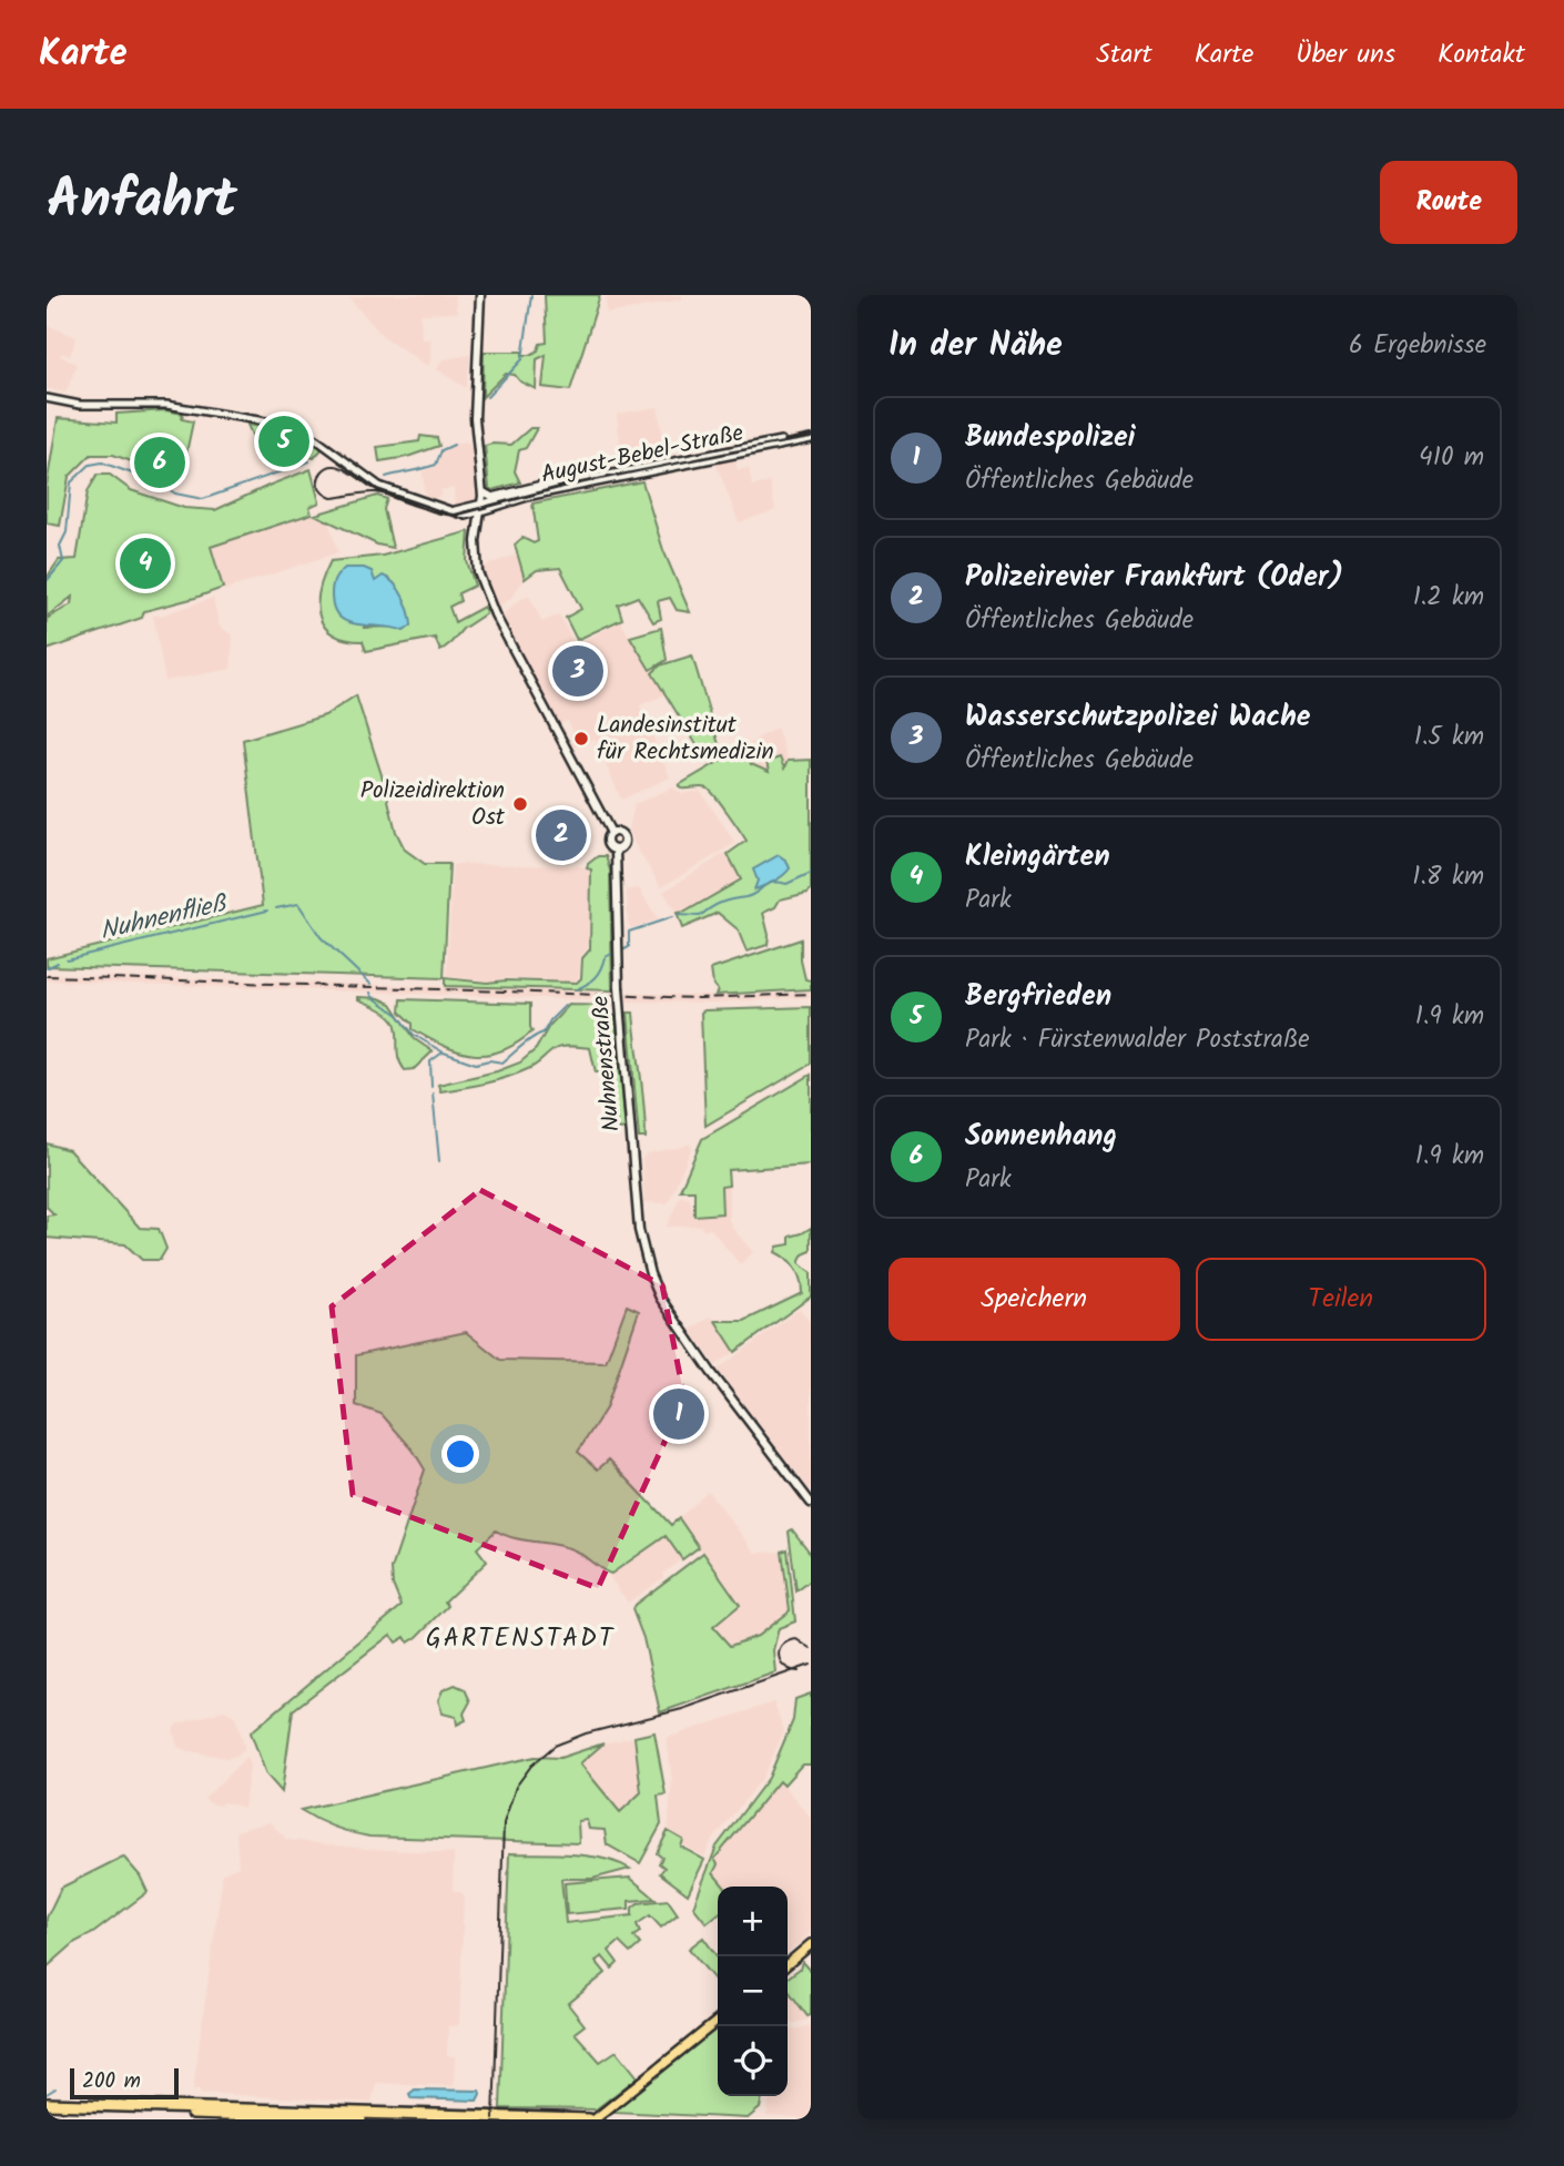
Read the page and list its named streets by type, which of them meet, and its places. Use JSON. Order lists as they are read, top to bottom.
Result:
{
  "streets": {
    "main road": ["Nuhnenstraße"],
    "street": ["August-Bebel-Straße"]
  },
  "districts": ["GARTENSTADT"],
  "water": ["Nuhnenfließ"],
  "places": ["Landesinstitut für Rechtsmedizin", "Polizeidirektion Ost"],
  "scale_bar": "200 m",
  "page": {
    "header": "Karte",
    "nav": [
      "Start",
      "Karte",
      "Über uns",
      "Kontakt"
    ],
    "title": "Anfahrt",
    "buttons": [
      "Route",
      ["Speichern", "Teilen"]
    ],
    "heading": ["In der Nähe", "6 Ergebnisse"],
    "list": [
      {
        "mark": "1",
        "name": "Bundespolizei",
        "note": "Öffentliches Gebäude",
        "value": "410 m"
      },
      {
        "mark": "2",
        "name": "Polizeirevier Frankfurt (Oder)",
        "note": "Öffentliches Gebäude",
        "value": "1.2 km"
      },
      {
        "mark": "3",
        "name": "Wasserschutzpolizei Wache",
        "note": "Öffentliches Gebäude",
        "value": "1.5 km"
      },
      {
        "mark": "4",
        "name": "Kleingärten",
        "note": "Park",
        "value": "1.8 km"
      },
      {
        "mark": "5",
        "name": "Bergfrieden",
        "note": "Park · Fürstenwalder Poststraße",
        "value": "1.9 km"
      },
      {
        "mark": "6",
        "name": "Sonnenhang",
        "note": "Park",
        "value": "1.9 km"
      }
    ],
    "pins": [
      "5",
      "6",
      "4",
      "3",
      "2",
      "1"
    ],
    "map_buttons": ["+", "−"],
    "scale": "200 m"
  }
}
